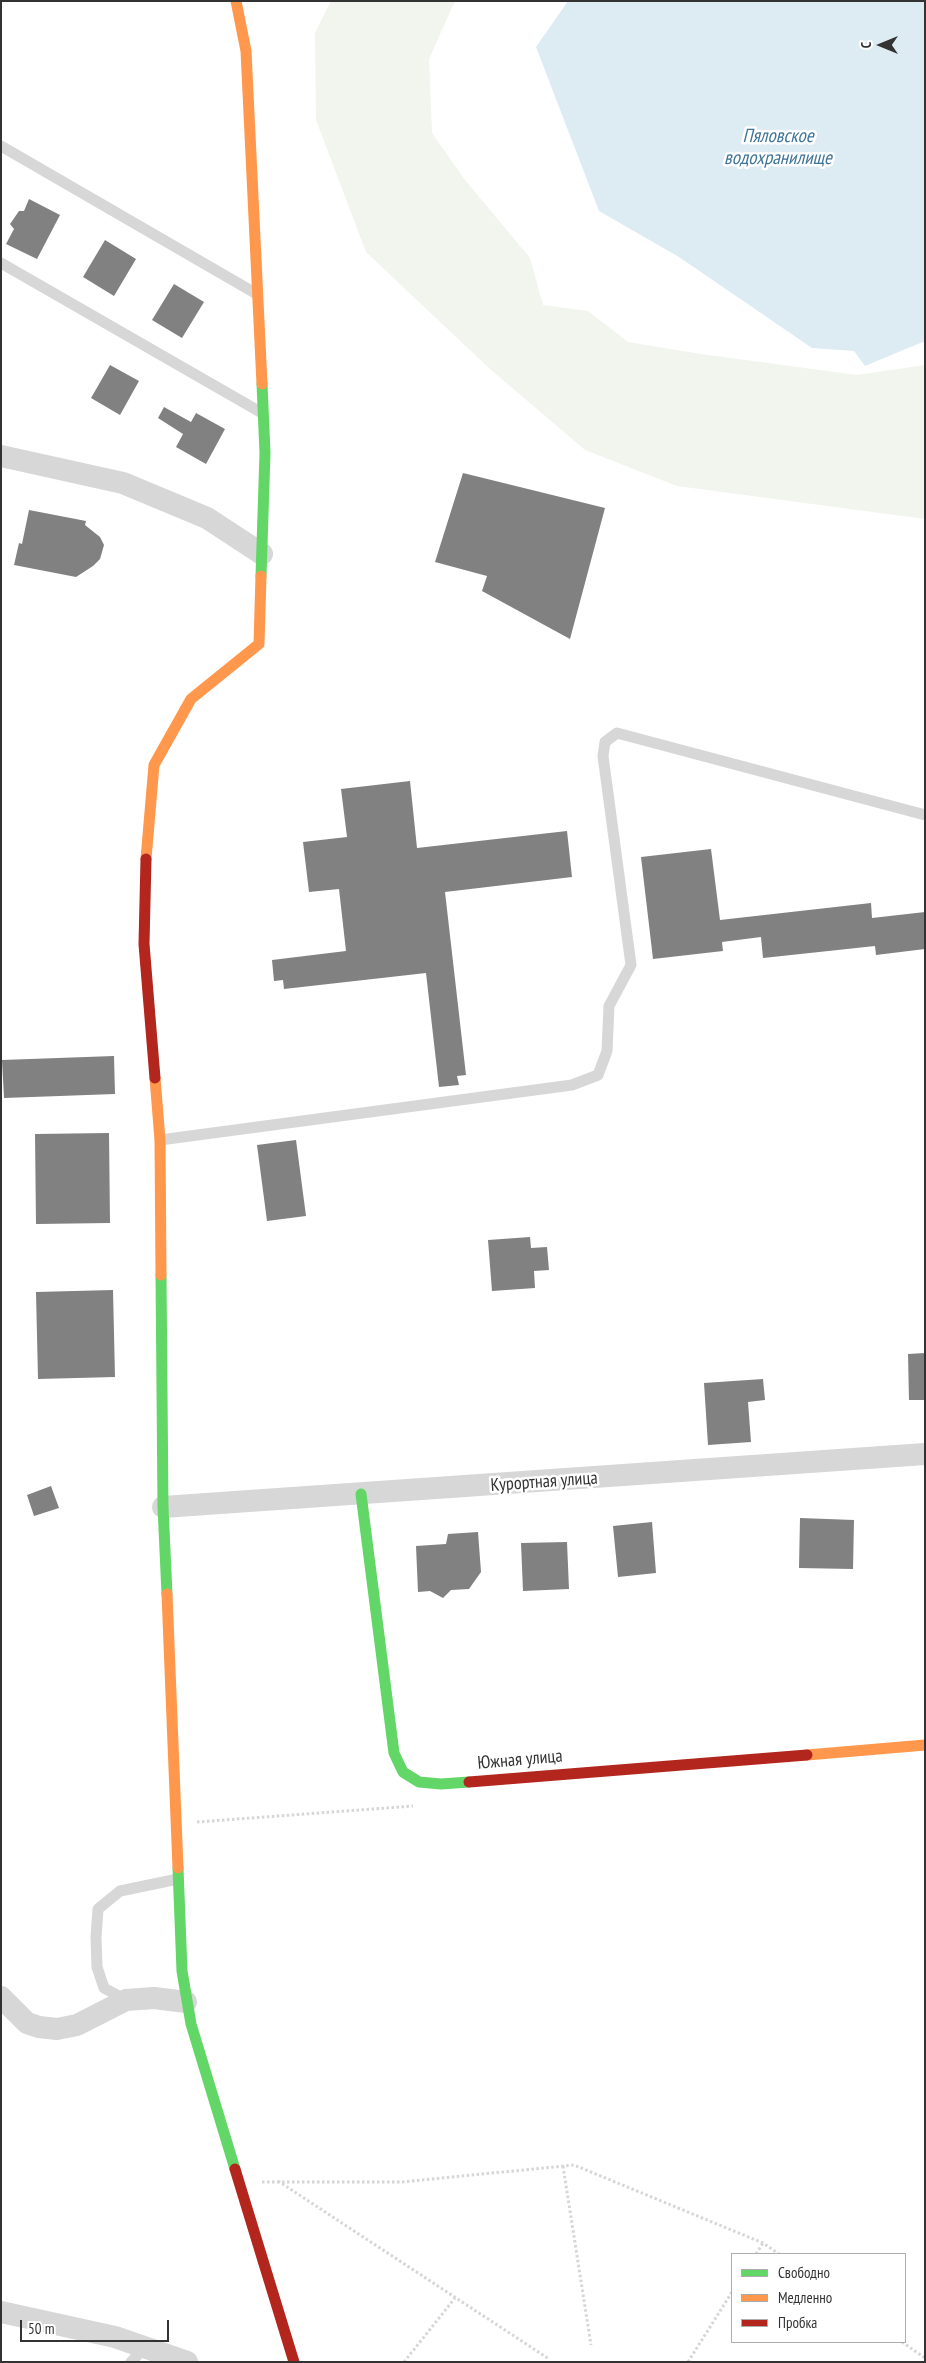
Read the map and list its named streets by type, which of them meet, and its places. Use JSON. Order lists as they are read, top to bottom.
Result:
{
  "streets": {
    "street": ["Курортная улица", "Южная улица"]
  },
  "crossings": [
    ["Курортная улица", "Южная улица"]
  ],
  "water": ["Пяловское водохранилище"],
  "legend": ["Свободно", "Медленно", "Пробка"],
  "scale_bar": "50 m",
  "north": "left"
}
